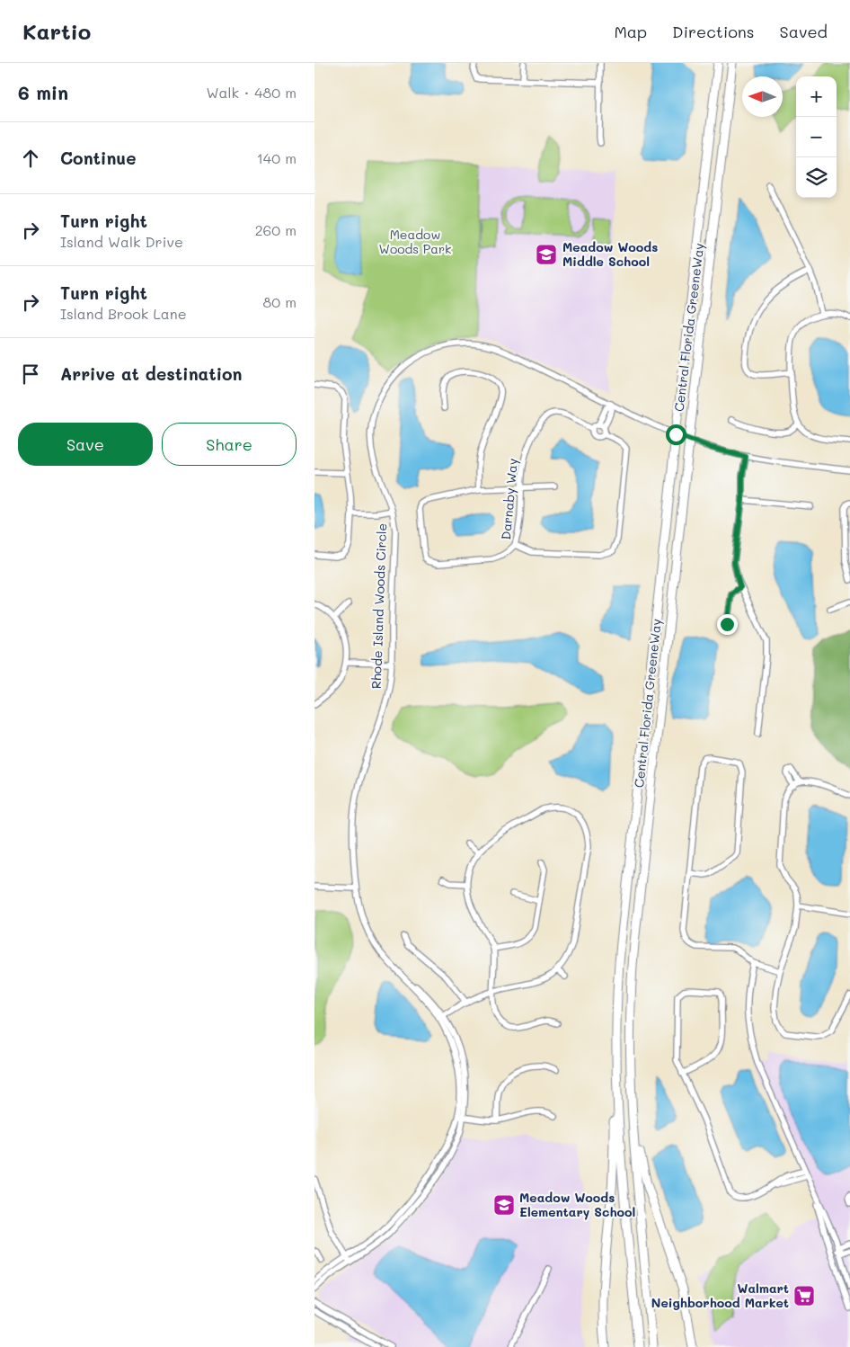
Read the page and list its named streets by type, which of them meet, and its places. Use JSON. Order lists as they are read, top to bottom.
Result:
{
  "streets": {
    "highway": ["Central Florida GreeneWay"],
    "street": ["Darnaby Way", "Rhode Island Woods Circle"]
  },
  "parks": ["Meadow Woods Park"],
  "places": {
    "school or university": ["Meadow Woods Middle School", "Meadow Woods Elementary School"],
    "supermarket": ["Walmart Neighborhood Market"]
  },
  "north": "left",
  "page": {
    "header": "Kartio",
    "nav": ["Map", "Directions", "Saved"],
    "heading": ["6 min", "Walk · 480 m"],
    "map_buttons": ["+", "−"],
    "list": [
      ["Continue", "140 m"],
      ["Turn right", "Island Walk Drive", "260 m"],
      ["Turn right", "Island Brook Lane", "80 m"],
      "Arrive at destination"
    ],
    "buttons": ["Save", "Share"]
  }
}
